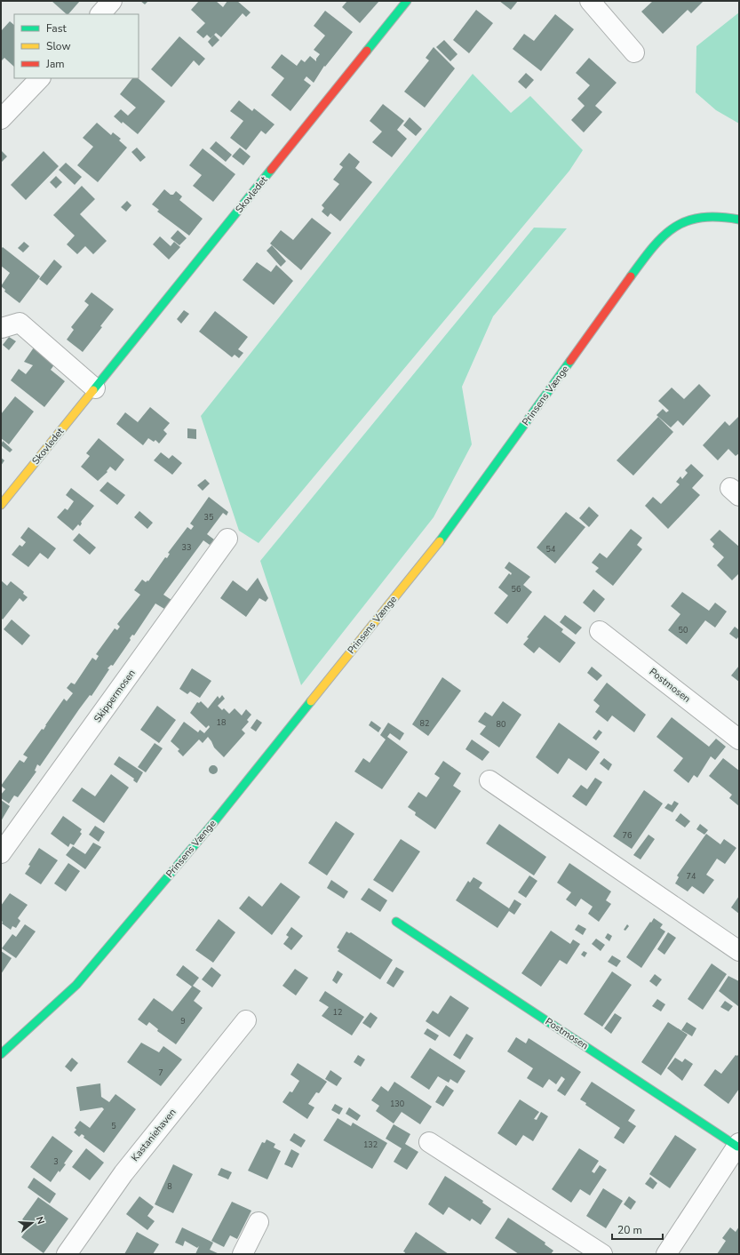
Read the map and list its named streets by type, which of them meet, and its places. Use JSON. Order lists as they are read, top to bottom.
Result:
{
  "streets": {
    "street": [
      "Skovledet",
      "Prinsens Vænge",
      "Postmosen",
      "Skippermosen",
      "Kastaniehaven"
    ]
  },
  "house_numbers": [
    "35",
    "33",
    "54",
    "56",
    "50",
    "18",
    "82",
    "80",
    "76",
    "74",
    "12",
    "9",
    "7",
    "130",
    "5",
    "132",
    "3",
    "8"
  ],
  "legend": ["Fast", "Slow", "Jam"],
  "scale_bar": "20 m",
  "north": "right"
}
